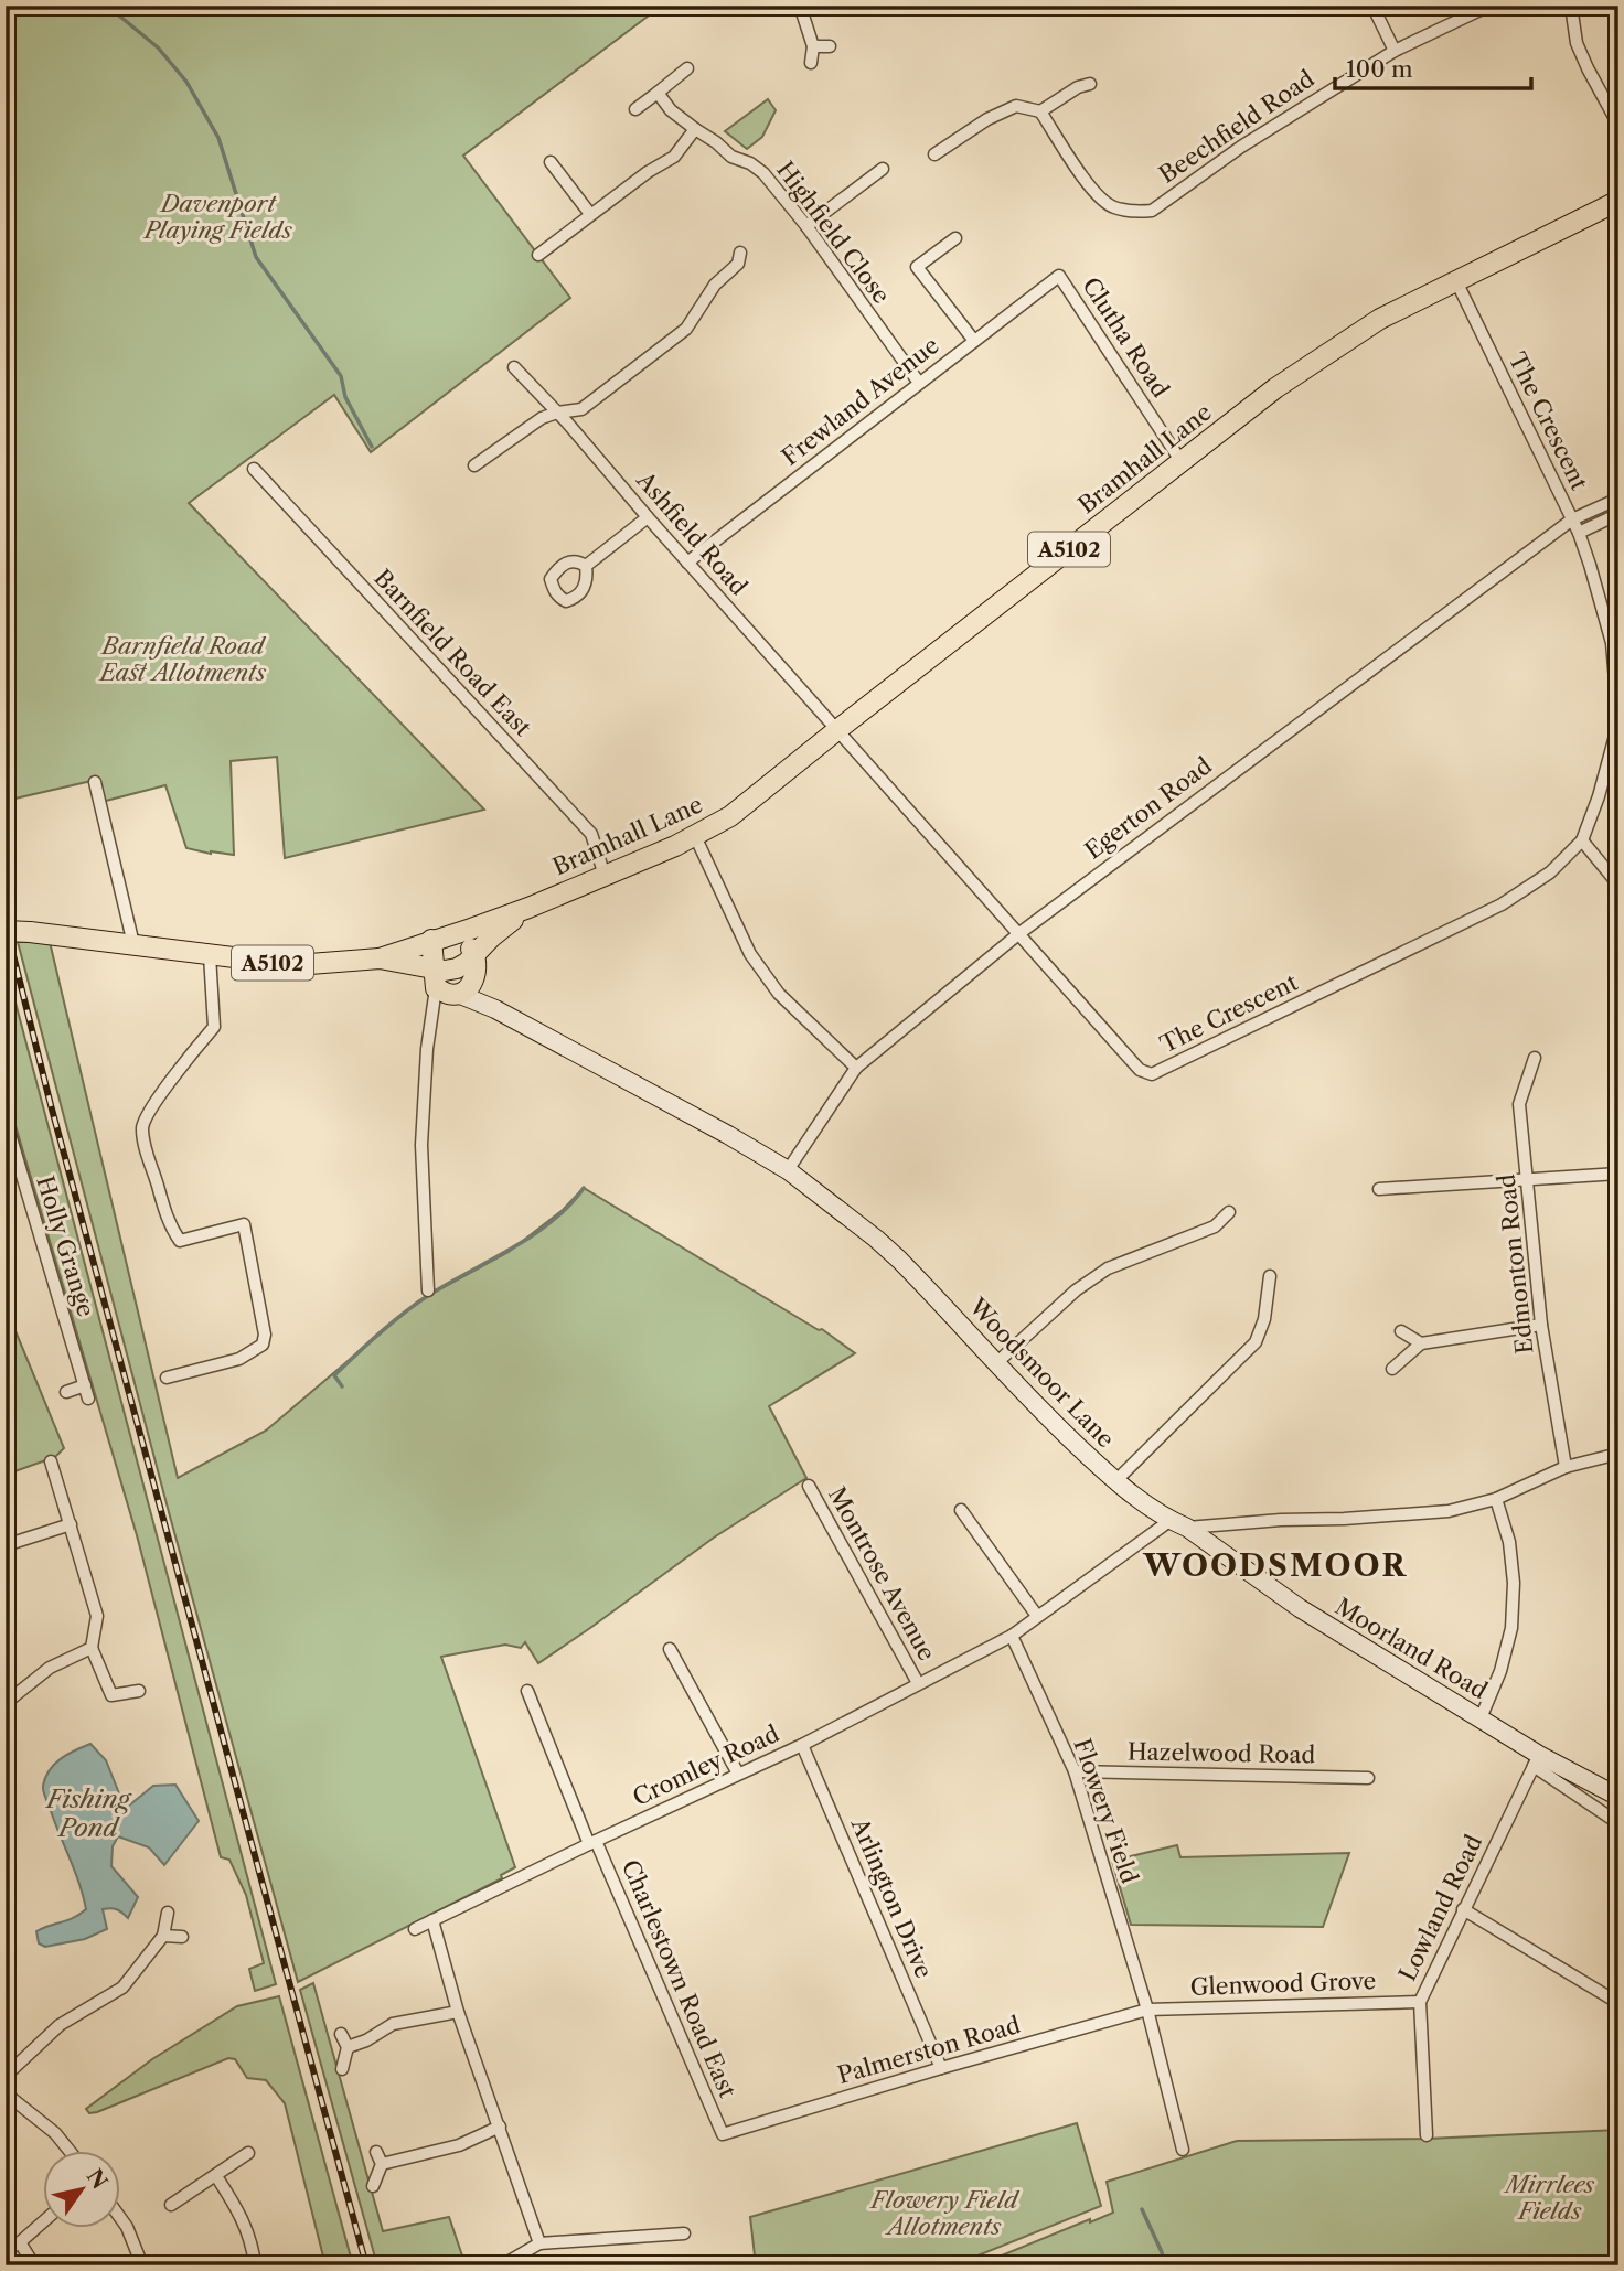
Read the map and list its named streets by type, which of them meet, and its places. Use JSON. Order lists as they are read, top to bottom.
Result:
{
  "streets": {
    "main road": ["Bramhall Lane", "A5102"],
    "street": [
      "Beechfield Road",
      "Highfield Close",
      "Clutha Road",
      "Frewland Avenue",
      "The Crescent",
      "Ashfield Road",
      "Barnfield Road East",
      "Egerton Road",
      "Holly Grange",
      "Edmonton Road",
      "Woodsmoor Lane",
      "Montrose Avenue",
      "Moorland Road",
      "Hazelwood Road",
      "Cromley Road",
      "Flowery Field",
      "Arlington Drive",
      "Lowland Road",
      "Charlestown Road East",
      "Glenwood Grove",
      "Palmerston Road"
    ]
  },
  "crossings": [
    ["Highfield Close", "Frewland Avenue"],
    ["Clutha Road", "Frewland Avenue"],
    ["Clutha Road", "Bramhall Lane"],
    ["Frewland Avenue", "Ashfield Road"],
    ["The Crescent", "Bramhall Lane"],
    ["The Crescent", "Ashfield Road"],
    ["The Crescent", "Egerton Road"],
    ["Bramhall Lane", "Ashfield Road"],
    ["Bramhall Lane", "Barnfield Road East"],
    ["Bramhall Lane", "Woodsmoor Lane"],
    ["Egerton Road", "Woodsmoor Lane"],
    ["Edmonton Road", "Woodsmoor Lane"],
    ["Woodsmoor Lane", "Moorland Road"],
    ["Montrose Avenue", "Cromley Road"],
    ["Moorland Road", "Lowland Road"],
    ["Hazelwood Road", "Flowery Field"],
    ["Cromley Road", "Flowery Field"],
    ["Cromley Road", "Arlington Drive"],
    ["Cromley Road", "Charlestown Road East"],
    ["Flowery Field", "Glenwood Grove"],
    ["Flowery Field", "Palmerston Road"],
    ["Arlington Drive", "Palmerston Road"],
    ["Lowland Road", "Glenwood Grove"],
    ["Charlestown Road East", "Palmerston Road"],
    ["Glenwood Grove", "Palmerston Road"]
  ],
  "districts": ["WOODSMOOR"],
  "water": ["Fishing Pond"],
  "parks": [
    "Davenport Playing Fields",
    "Barnfield Road East Allotments",
    "Mirrlees Fields",
    "Flowery Field Allotments"
  ],
  "scale_bar": "100 m",
  "north": "top right"
}
